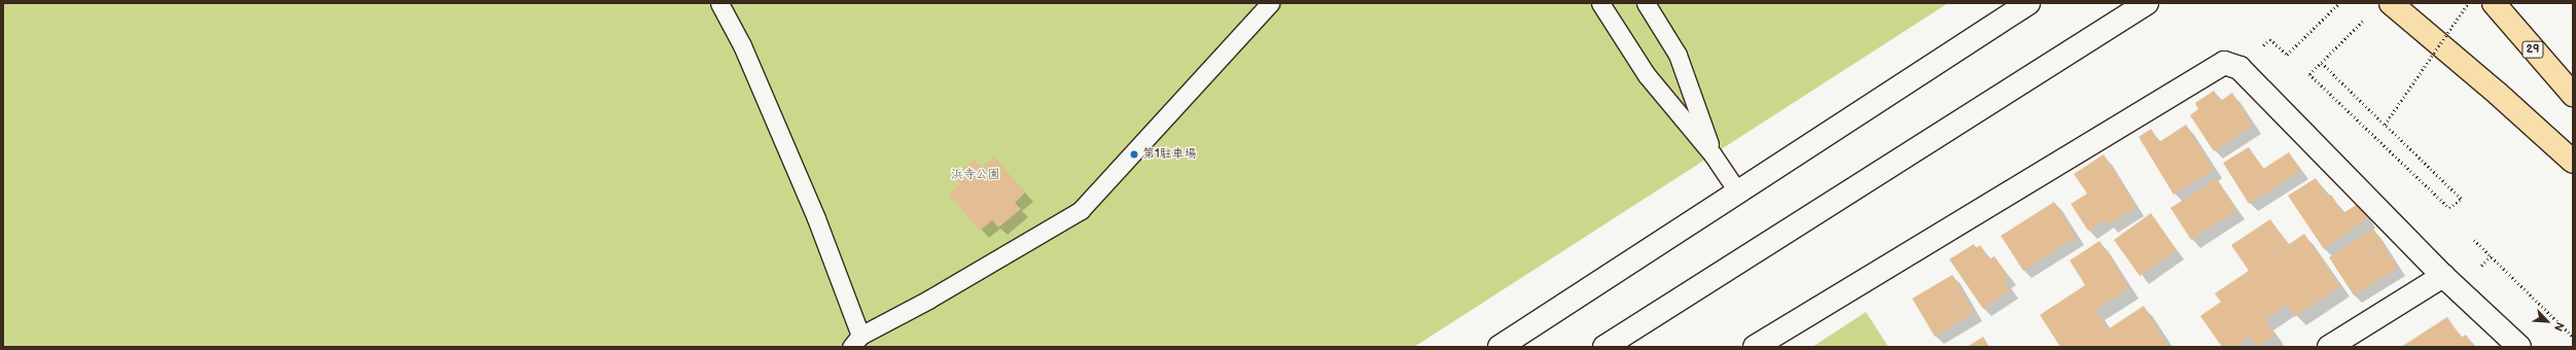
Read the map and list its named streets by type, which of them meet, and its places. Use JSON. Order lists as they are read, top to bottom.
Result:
{
  "streets": {
    "main road": ["29"]
  },
  "parks": ["浜寺公園"],
  "places": ["第1駐車場"],
  "north": "bottom right"
}
